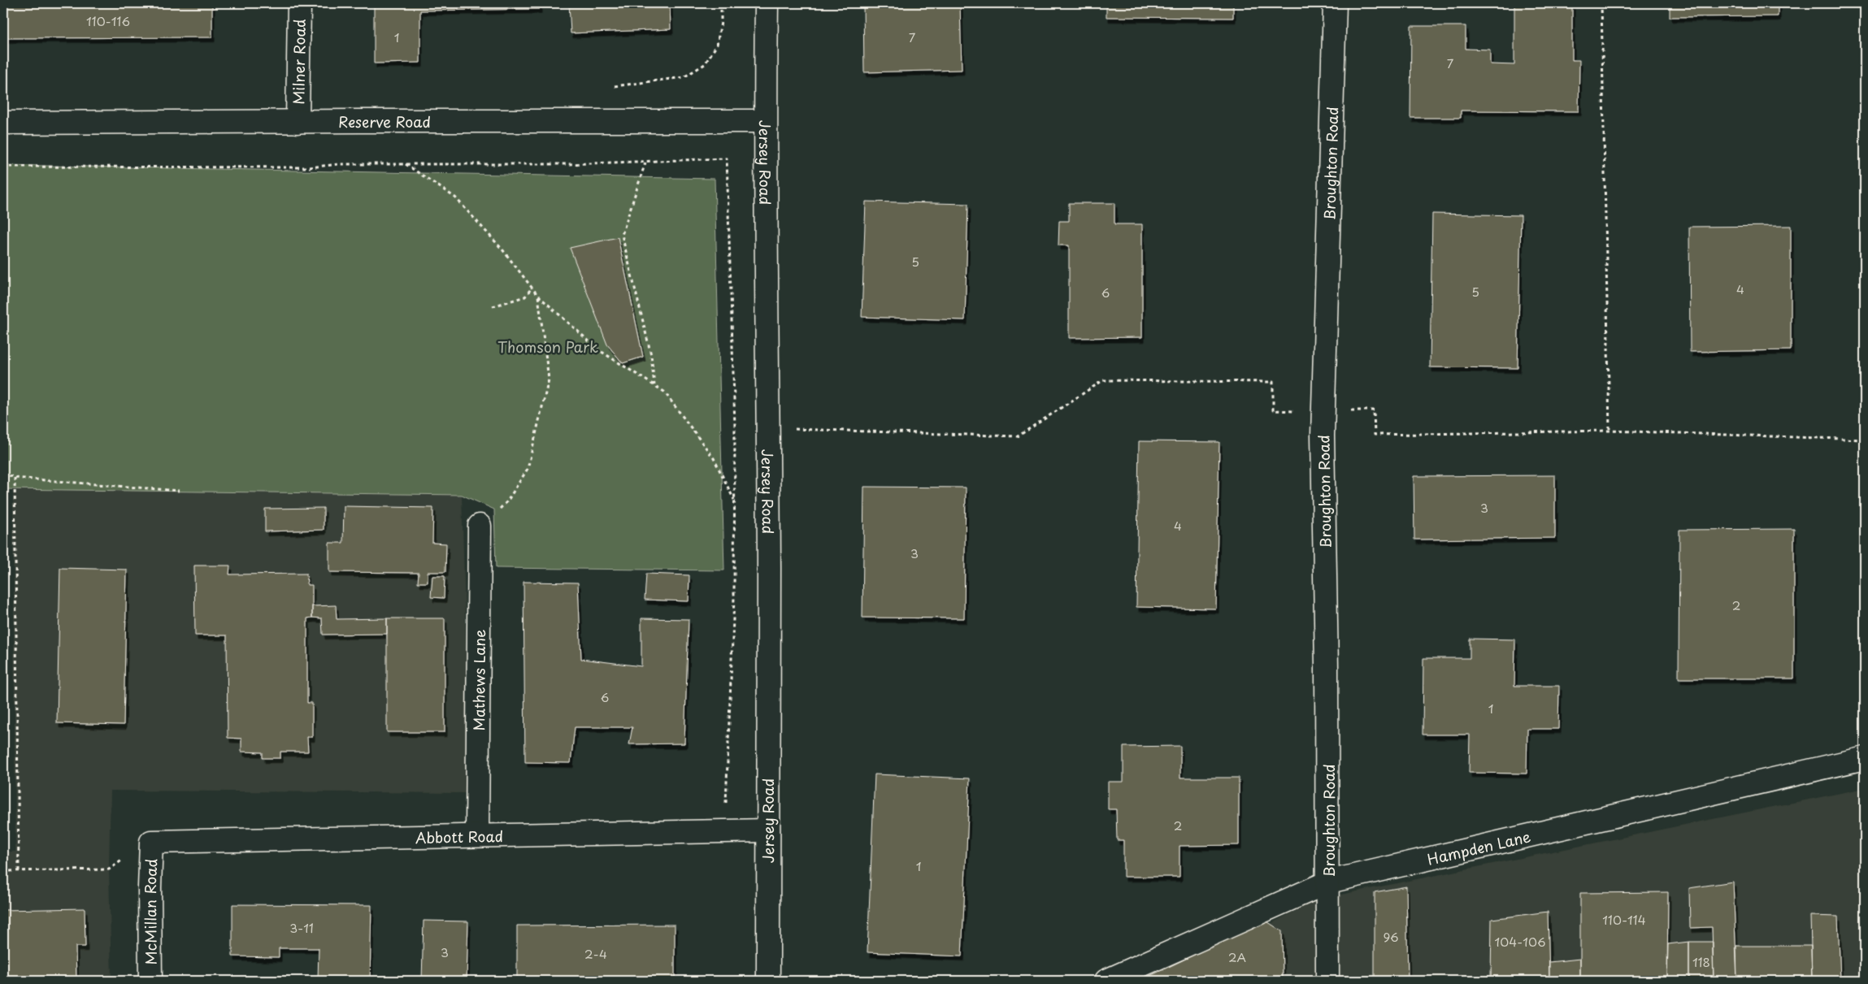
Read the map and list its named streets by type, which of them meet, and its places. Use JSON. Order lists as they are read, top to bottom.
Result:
{
  "streets": {
    "street": [
      "Milner Road",
      "Reserve Road",
      "Jersey Road",
      "Broughton Road",
      "Mathews Lane",
      "Abbott Road",
      "Hampden Lane",
      "McMillan Road"
    ]
  },
  "crossings": [
    ["Milner Road", "Reserve Road"],
    ["Reserve Road", "Jersey Road"],
    ["Jersey Road", "Abbott Road"],
    ["Broughton Road", "Hampden Lane"],
    ["Mathews Lane", "Abbott Road"],
    ["Abbott Road", "McMillan Road"]
  ],
  "parks": ["Thomson Park"],
  "house_numbers": [
    "110-116",
    "1",
    "7",
    "7",
    "5",
    "4",
    "5",
    "6",
    "3",
    "4",
    "3",
    "2",
    "6",
    "1",
    "2",
    "1",
    "110-114",
    "3-11",
    "96",
    "104-106",
    "3",
    "2-4",
    "2A",
    "118"
  ]
}
